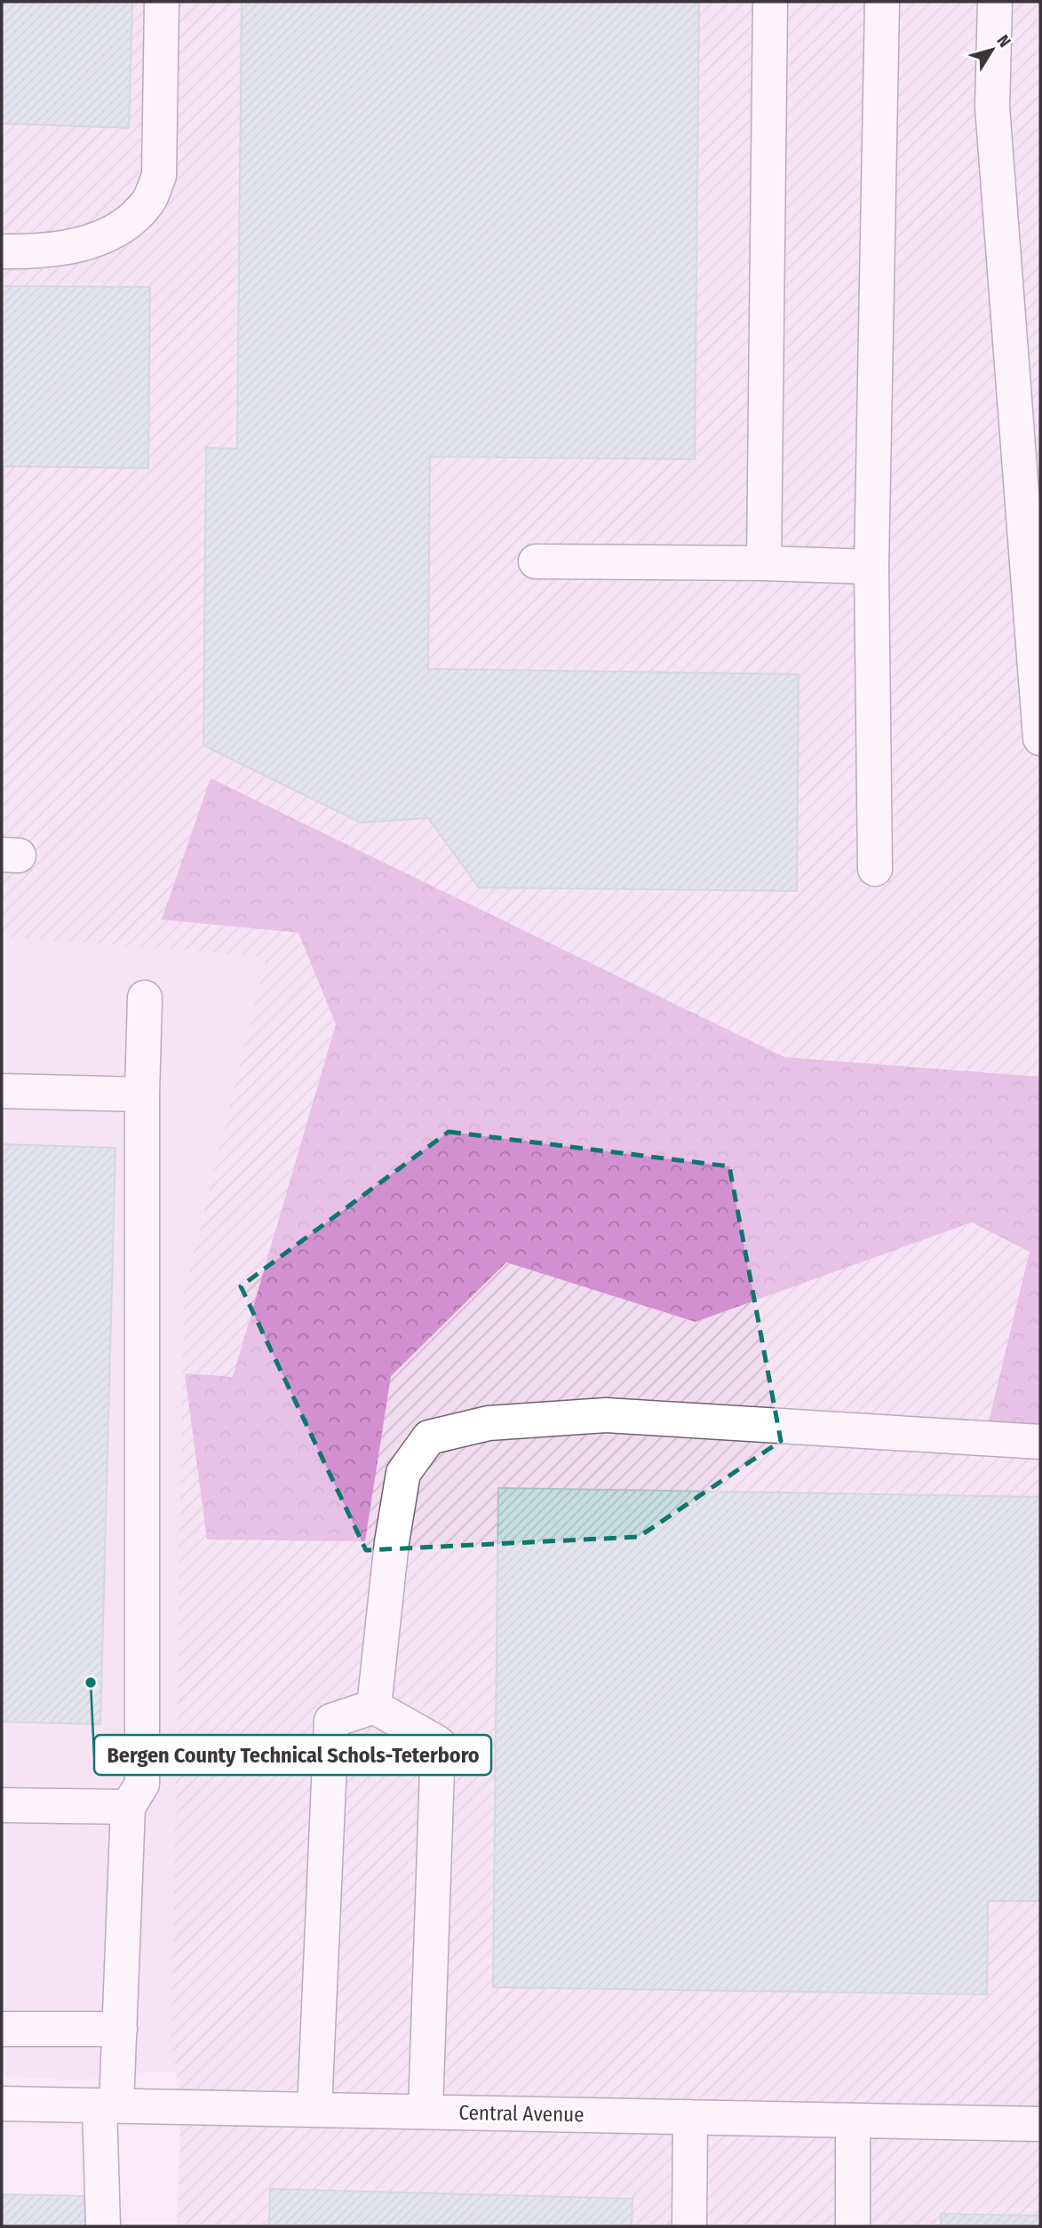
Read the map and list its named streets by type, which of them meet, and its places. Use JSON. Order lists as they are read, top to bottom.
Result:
{
  "streets": {
    "street": ["Central Avenue"]
  },
  "places": ["Bergen County Technical Schols-Teterboro"],
  "north": "top right"
}
